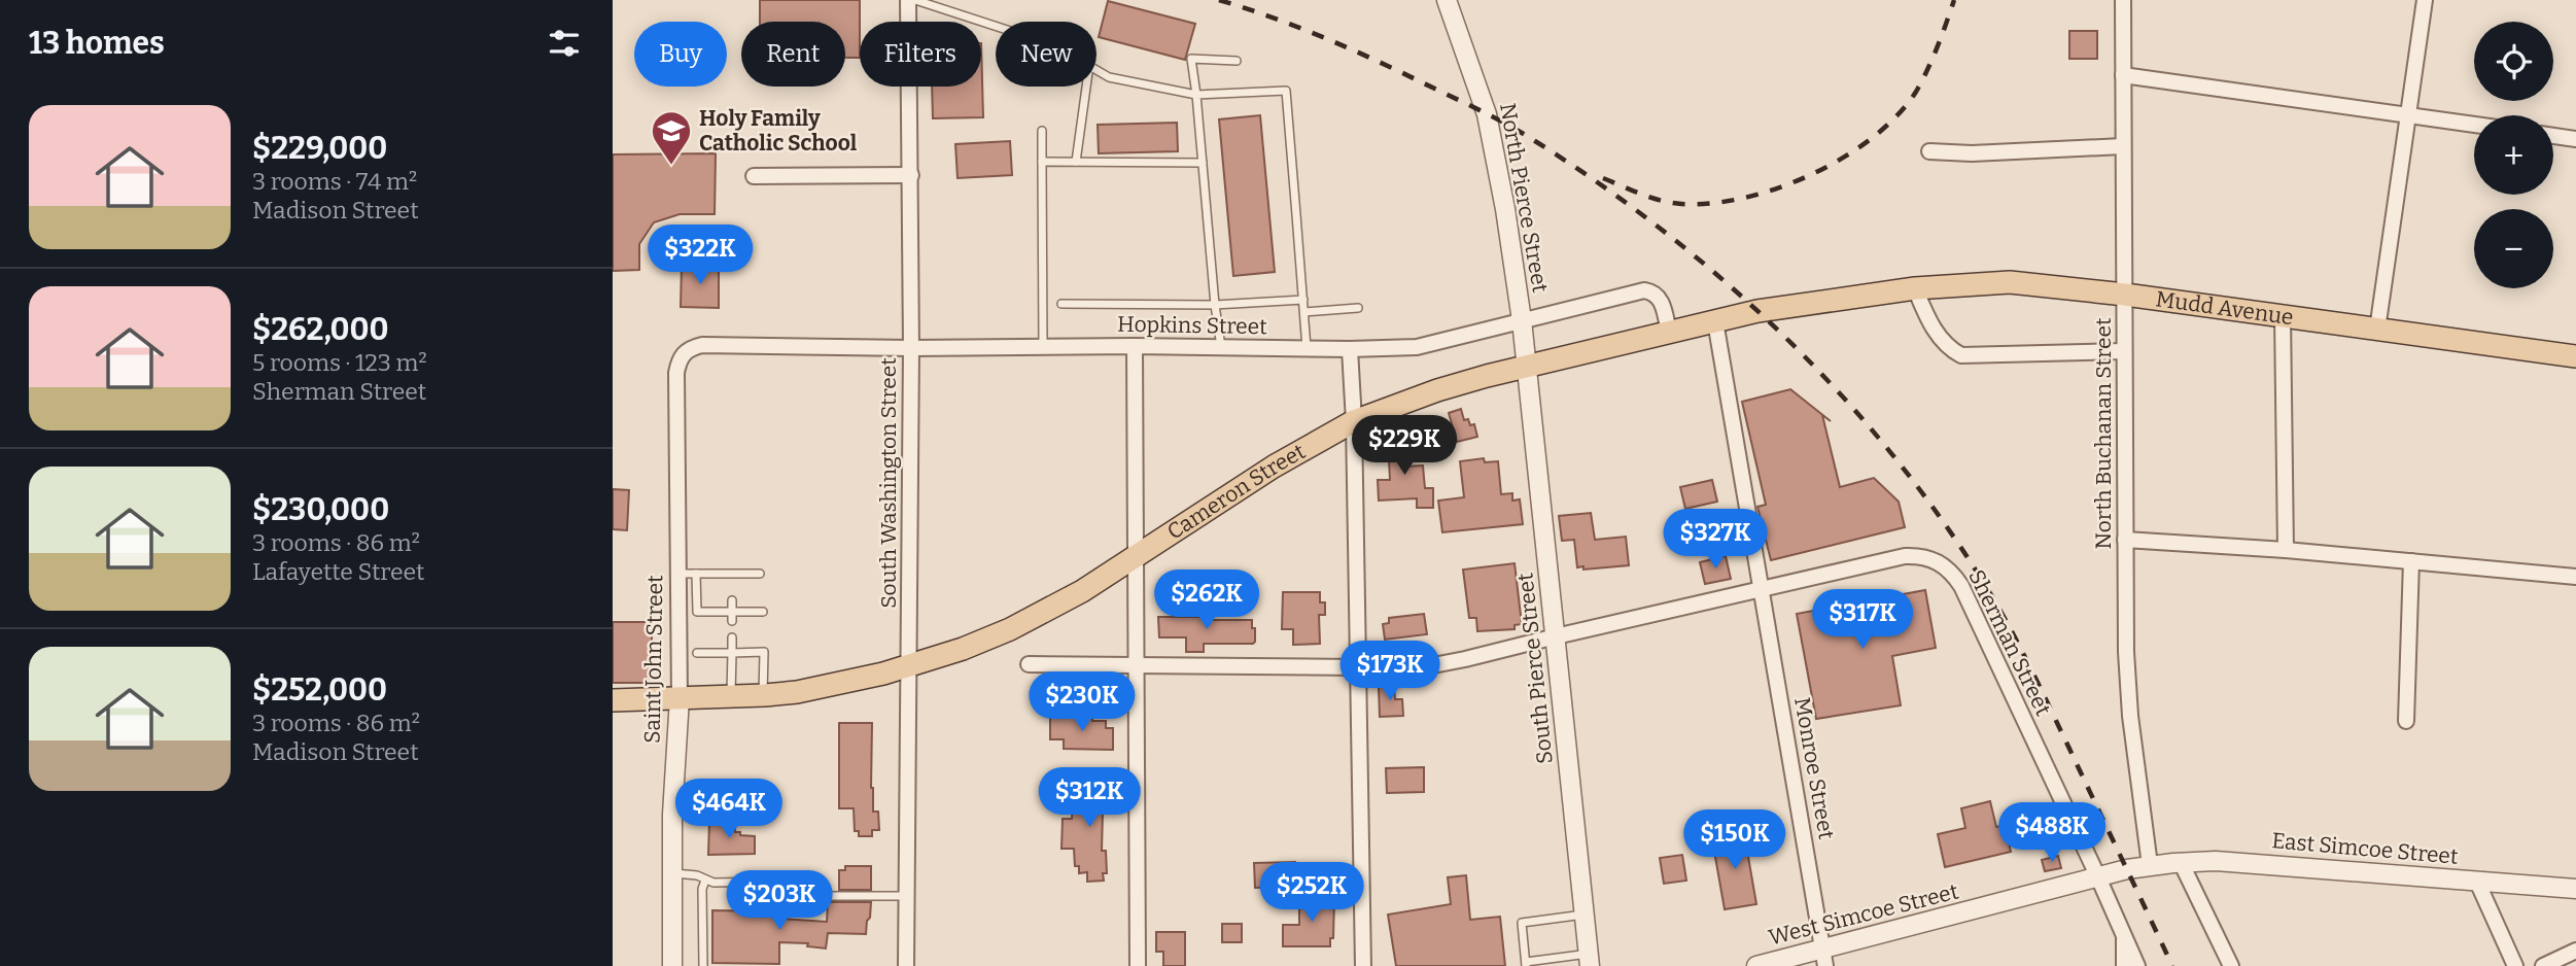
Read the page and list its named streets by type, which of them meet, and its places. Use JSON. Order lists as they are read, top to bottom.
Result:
{
  "streets": {
    "main road": ["Mudd Avenue", "Cameron Street"],
    "street": [
      "North Pierce Street",
      "Hopkins Street",
      "North Buchanan Street",
      "South Washington Street",
      "Sherman Street",
      "Saint John Street",
      "South Pierce Street",
      "Monroe Street",
      "East Simcoe Street",
      "West Simcoe Street"
    ]
  },
  "crossings": [
    ["North Pierce Street", "Hopkins Street"],
    ["North Pierce Street", "Cameron Street"],
    ["North Pierce Street", "South Pierce Street"],
    ["Mudd Avenue", "North Buchanan Street"],
    ["Mudd Avenue", "Cameron Street"],
    ["Hopkins Street", "South Washington Street"],
    ["Hopkins Street", "Cameron Street"],
    ["Hopkins Street", "Saint John Street"],
    ["North Buchanan Street", "East Simcoe Street"],
    ["North Buchanan Street", "West Simcoe Street"],
    ["South Washington Street", "Cameron Street"],
    ["Cameron Street", "Saint John Street"],
    ["Cameron Street", "South Pierce Street"],
    ["Cameron Street", "Monroe Street"],
    ["Sherman Street", "South Pierce Street"],
    ["Sherman Street", "Monroe Street"],
    ["Sherman Street", "West Simcoe Street"],
    ["Monroe Street", "West Simcoe Street"],
    ["East Simcoe Street", "West Simcoe Street"]
  ],
  "places": {
    "school or university": ["Holy Family Catholic School"]
  },
  "page": {
    "heading": "13 homes",
    "map_buttons": ["+", "−"],
    "chip": [
      "Buy",
      "Rent",
      "Filters",
      "New"
    ],
    "list": [
      {
        "name": "$229,000",
        "note": "3 rooms · 74 m² · Madison Street"
      },
      {
        "name": "$262,000",
        "note": "5 rooms · 123 m² · Sherman Street"
      },
      {
        "name": "$230,000",
        "note": "3 rooms · 86 m² · Lafayette Street"
      },
      {
        "name": "$252,000",
        "note": "3 rooms · 86 m² · Madison Street"
      }
    ],
    "price": [
      "$322K",
      "$229K",
      "$327K",
      "$262K",
      "$317K",
      "$173K",
      "$230K",
      "$312K",
      "$464K",
      "$488K",
      "$150K",
      "$252K",
      "$203K"
    ]
  }
}
